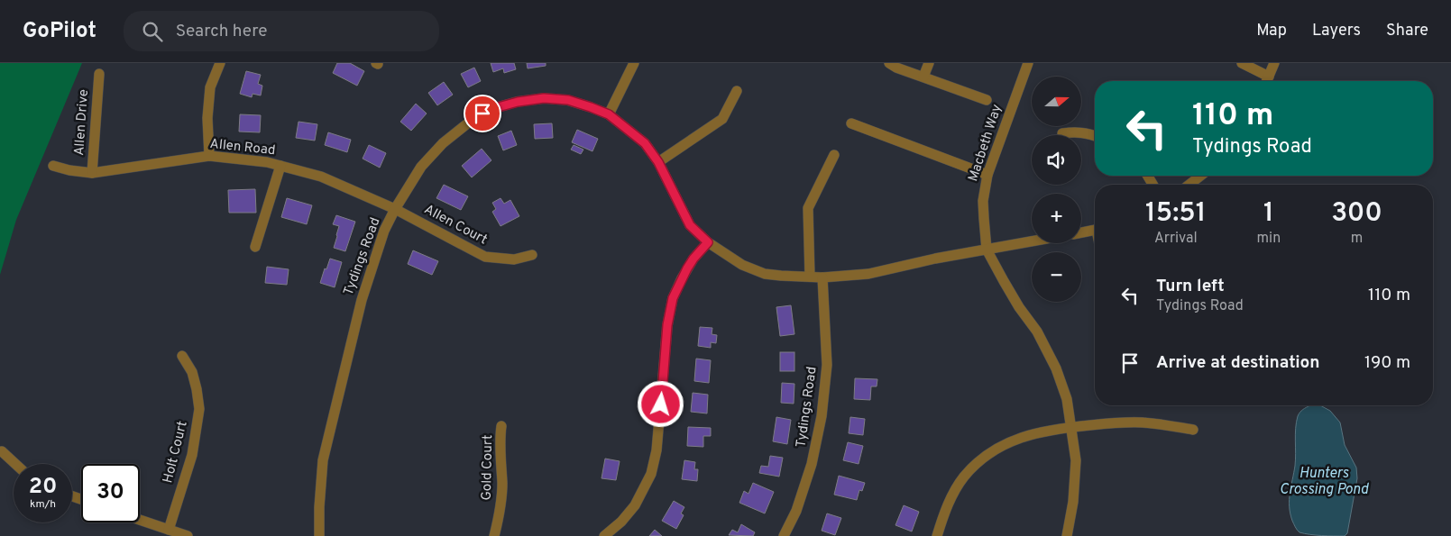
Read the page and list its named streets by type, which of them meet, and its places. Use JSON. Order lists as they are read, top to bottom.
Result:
{
  "streets": {
    "street": [
      "Allen Drive",
      "Macbeth Way",
      "Allen Road",
      "Allen Court",
      "Tydings Road",
      "Holt Court",
      "Gold Court"
    ]
  },
  "crossings": [
    ["Allen Drive", "Allen Road"],
    ["Macbeth Way", "Tydings Road"],
    ["Allen Road", "Allen Court"],
    ["Allen Road", "Tydings Road"],
    ["Allen Court", "Tydings Road"]
  ],
  "water": ["Hunters Crossing Pond"],
  "north": "right",
  "page": {
    "header": "GoPilot",
    "search": "Search here",
    "nav": ["Map", "Layers", "Share"],
    "map_buttons": ["+", "−"],
    "turn": ["110 m", "Tydings Road"],
    "eta": [
      "15:51",
      "Arrival",
      "1",
      "min",
      "300",
      "m"
    ],
    "list": [
      {
        "name": "Turn left",
        "note": "Tydings Road",
        "value": "110 m"
      },
      {
        "name": "Arrive at destination",
        "value": "190 m"
      }
    ],
    "speed": "20 km/h",
    "limit": "30"
  }
}
